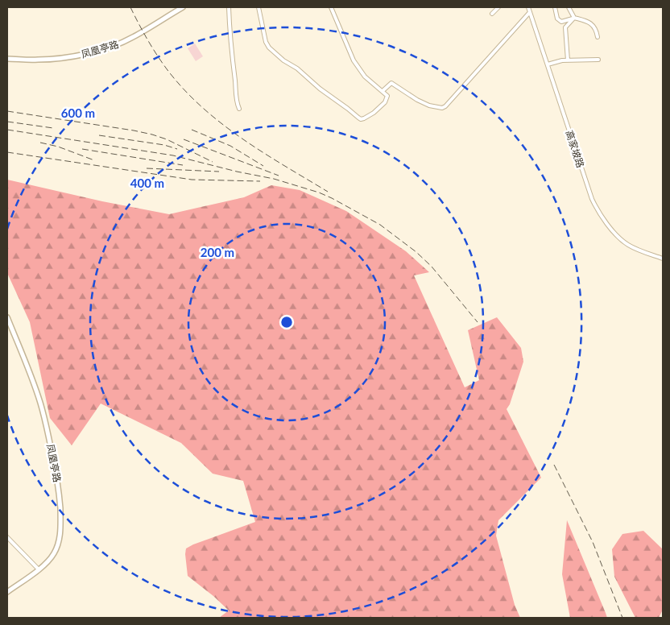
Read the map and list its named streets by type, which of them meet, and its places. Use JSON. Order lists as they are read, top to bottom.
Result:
{
  "streets": {
    "street": ["凤凰亭路", "高家坡路"]
  },
  "rings": ["600 m", "400 m", "200 m"]
}
